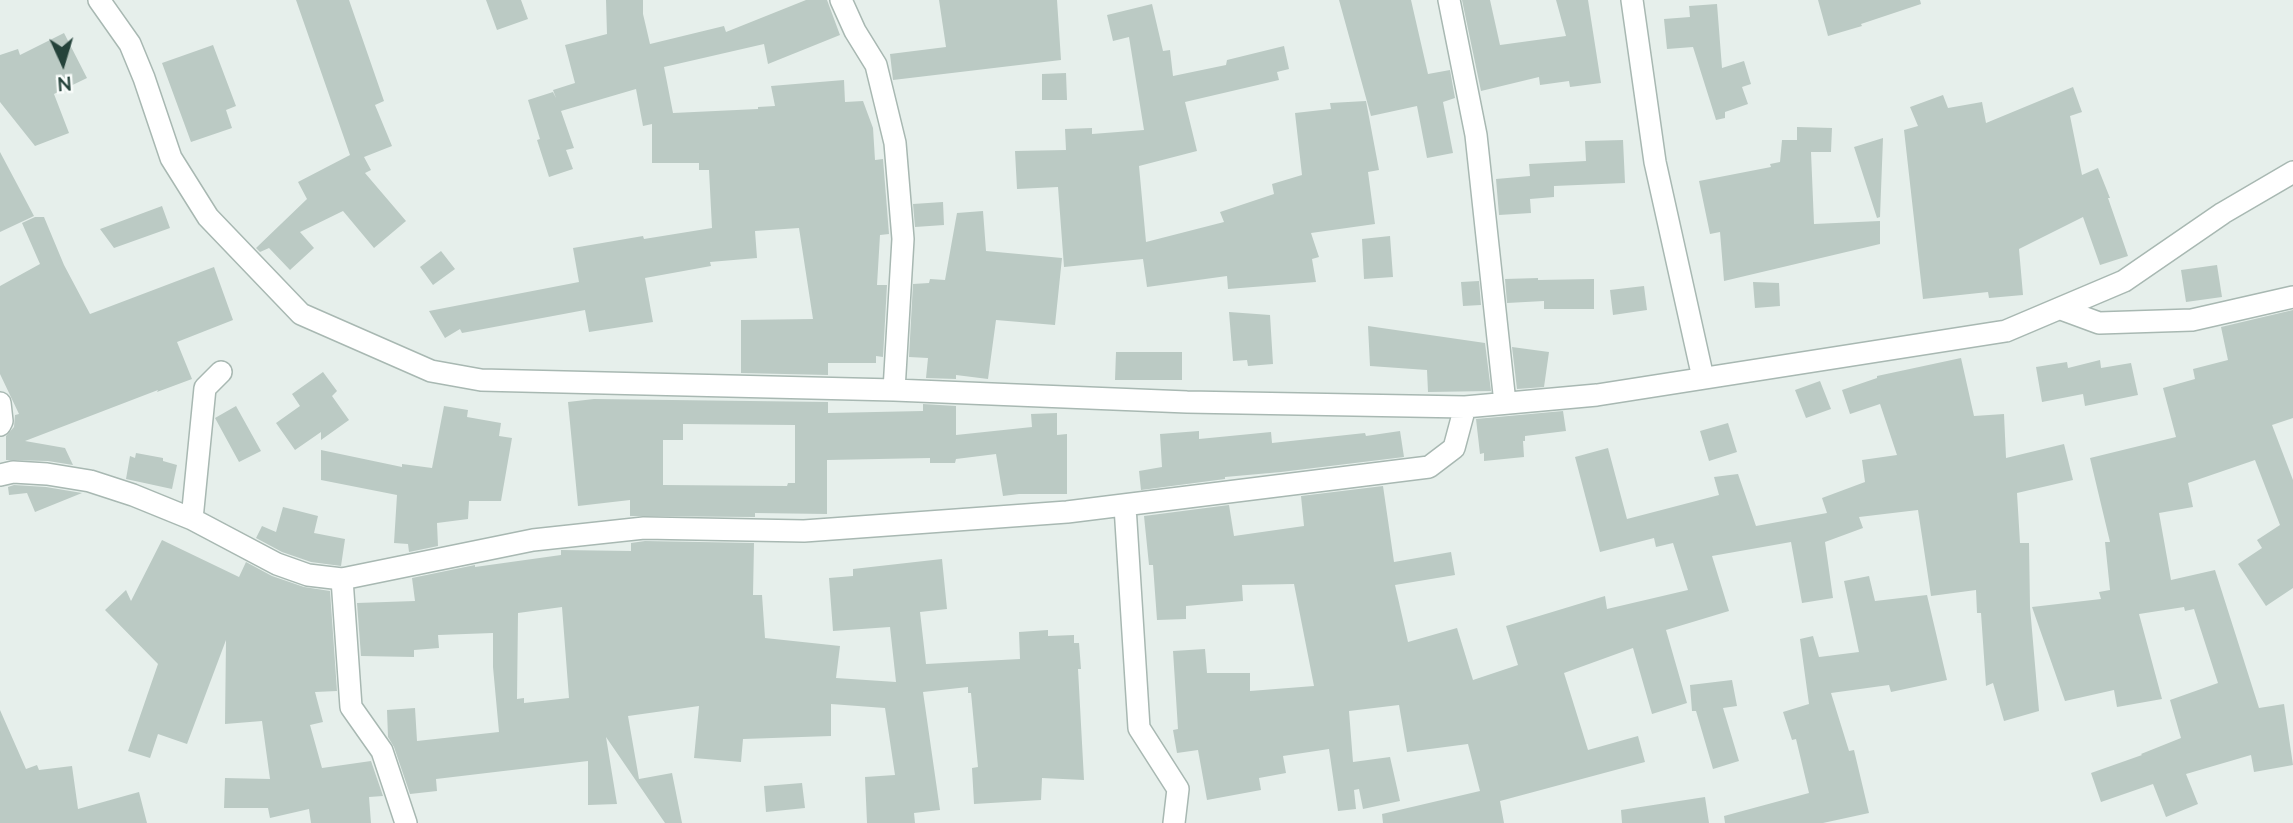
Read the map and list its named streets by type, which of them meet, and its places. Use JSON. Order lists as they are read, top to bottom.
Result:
{
  "north": "bottom"
}
